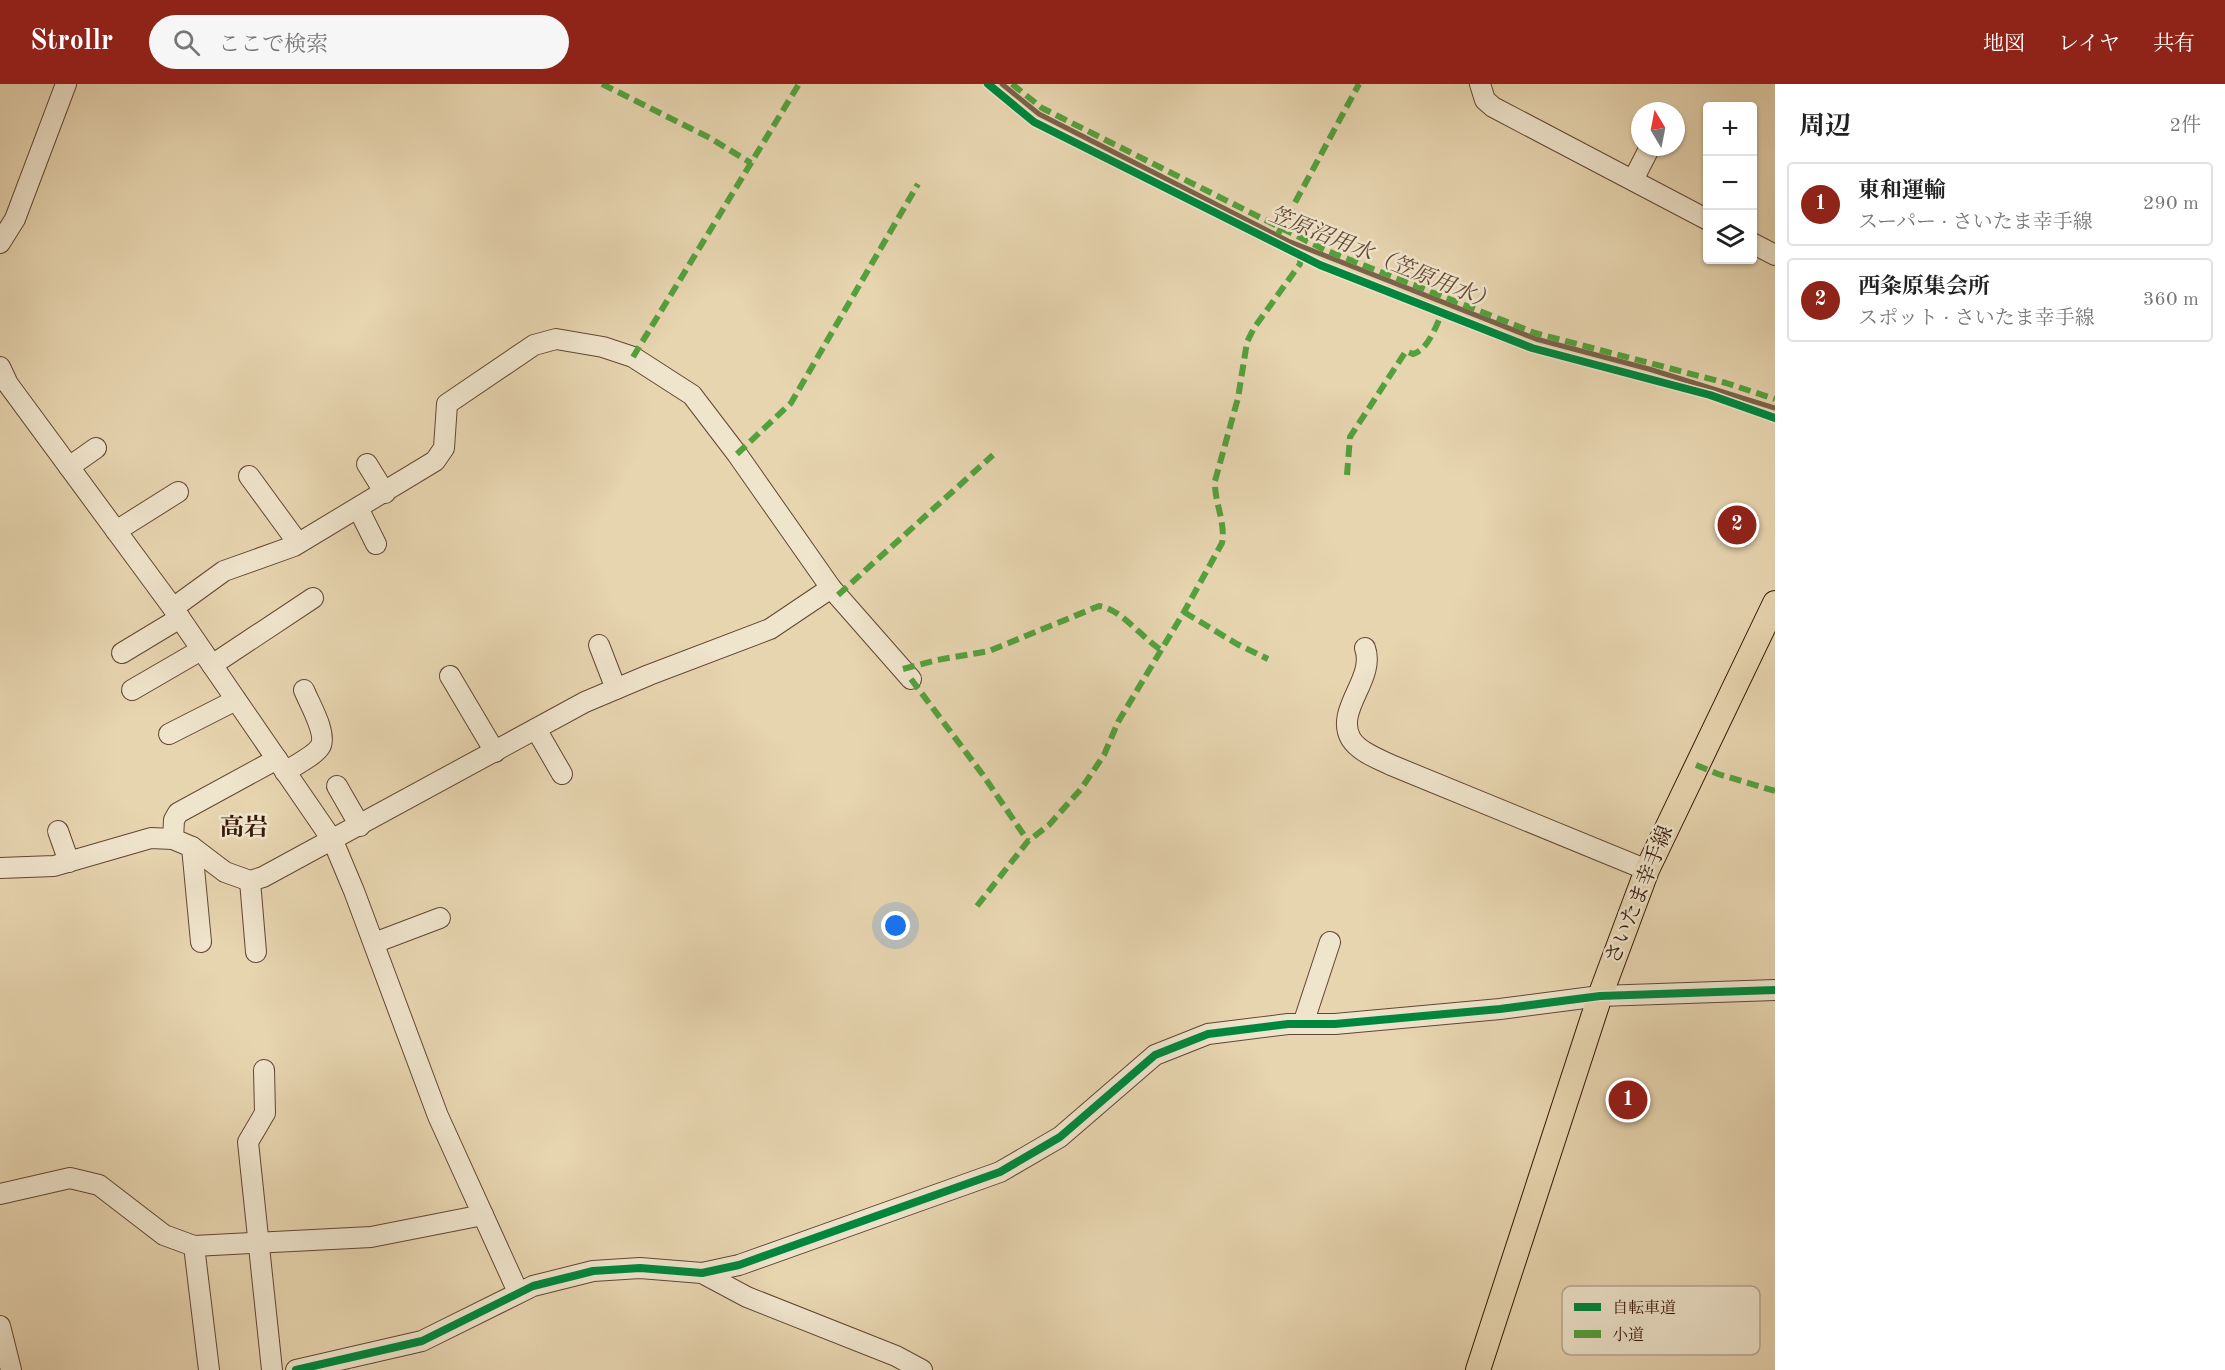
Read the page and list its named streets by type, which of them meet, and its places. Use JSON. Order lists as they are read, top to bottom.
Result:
{
  "streets": {
    "main road": ["さいたま幸手線"]
  },
  "districts": ["高岩"],
  "water": ["笠原沼用水（笠原用水）"],
  "legend": ["自転車道", "小道"],
  "north": "top",
  "page": {
    "header": "Strollr",
    "search": "ここで検索",
    "nav": ["地図", "レイヤ", "共有"],
    "heading": ["周辺", "2件"],
    "map_buttons": ["+", "−"],
    "list": [
      {
        "mark": "1",
        "name": "東和運輸",
        "note": "スーパー · さいたま幸手線",
        "value": "290 m"
      },
      {
        "mark": "2",
        "name": "西粂原集会所",
        "note": "スポット · さいたま幸手線",
        "value": "360 m"
      }
    ],
    "pins": ["2", "1"]
  }
}
